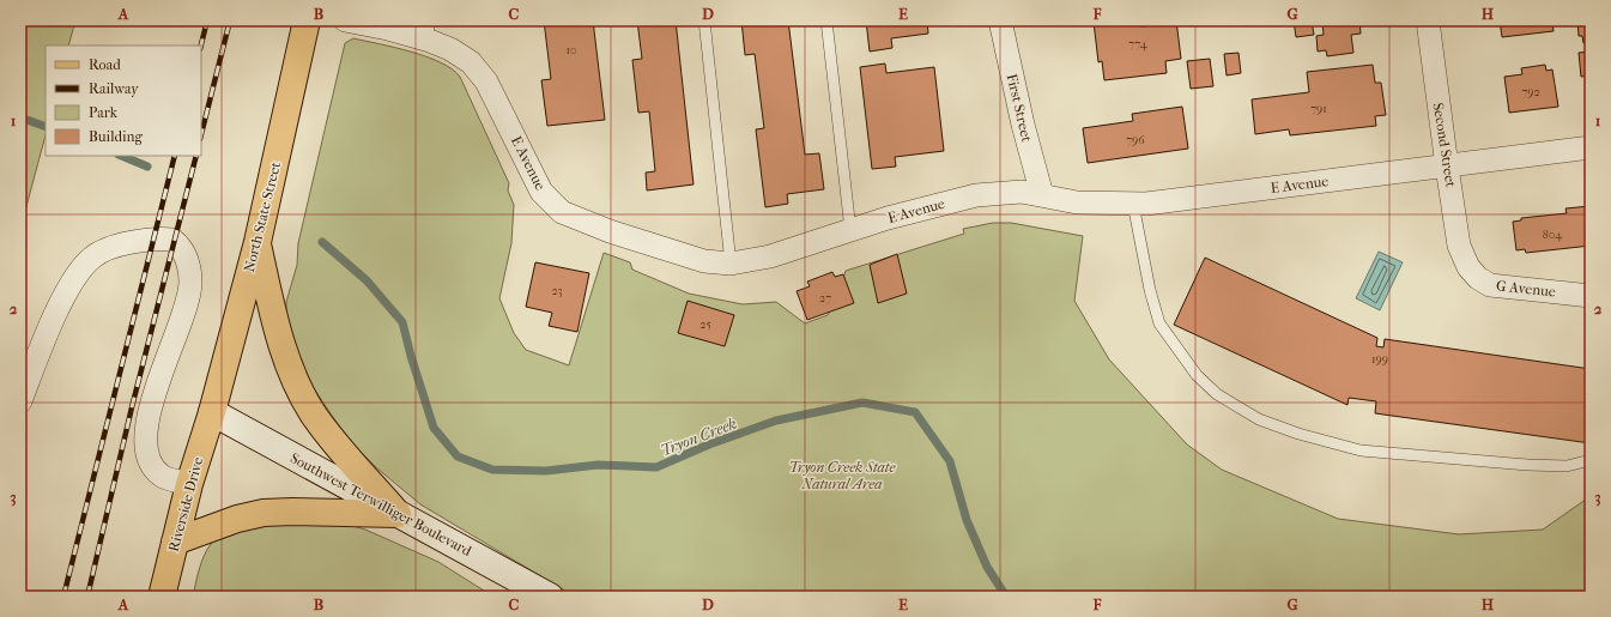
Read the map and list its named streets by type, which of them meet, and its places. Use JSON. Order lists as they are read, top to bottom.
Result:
{
  "streets": {
    "main road": ["North State Street", "Riverside Drive", "Southwest Terwilliger Boulevard"],
    "street": [
      "First Street",
      "Second Street",
      "E Avenue",
      "G Avenue"
    ]
  },
  "crossings": [
    ["First Street", "E Avenue"],
    ["Second Street", "E Avenue"],
    ["Second Street", "G Avenue"],
    ["North State Street", "Riverside Drive"],
    ["North State Street", "Southwest Terwilliger Boulevard"],
    ["Riverside Drive", "Southwest Terwilliger Boulevard"]
  ],
  "water": ["Tryon Creek"],
  "parks": ["Tryon Creek State Natural Area"],
  "house_numbers": [
    "774",
    "10",
    "792",
    "791",
    "796",
    "804",
    "23",
    "27",
    "25",
    "199"
  ],
  "legend": [
    "Road",
    "Railway",
    "Park",
    "Building"
  ],
  "grid": {
    "columns": [
      "A",
      "B",
      "C",
      "D",
      "E",
      "F",
      "G",
      "H"
    ],
    "rows": ["1", "2", "3"]
  }
}
